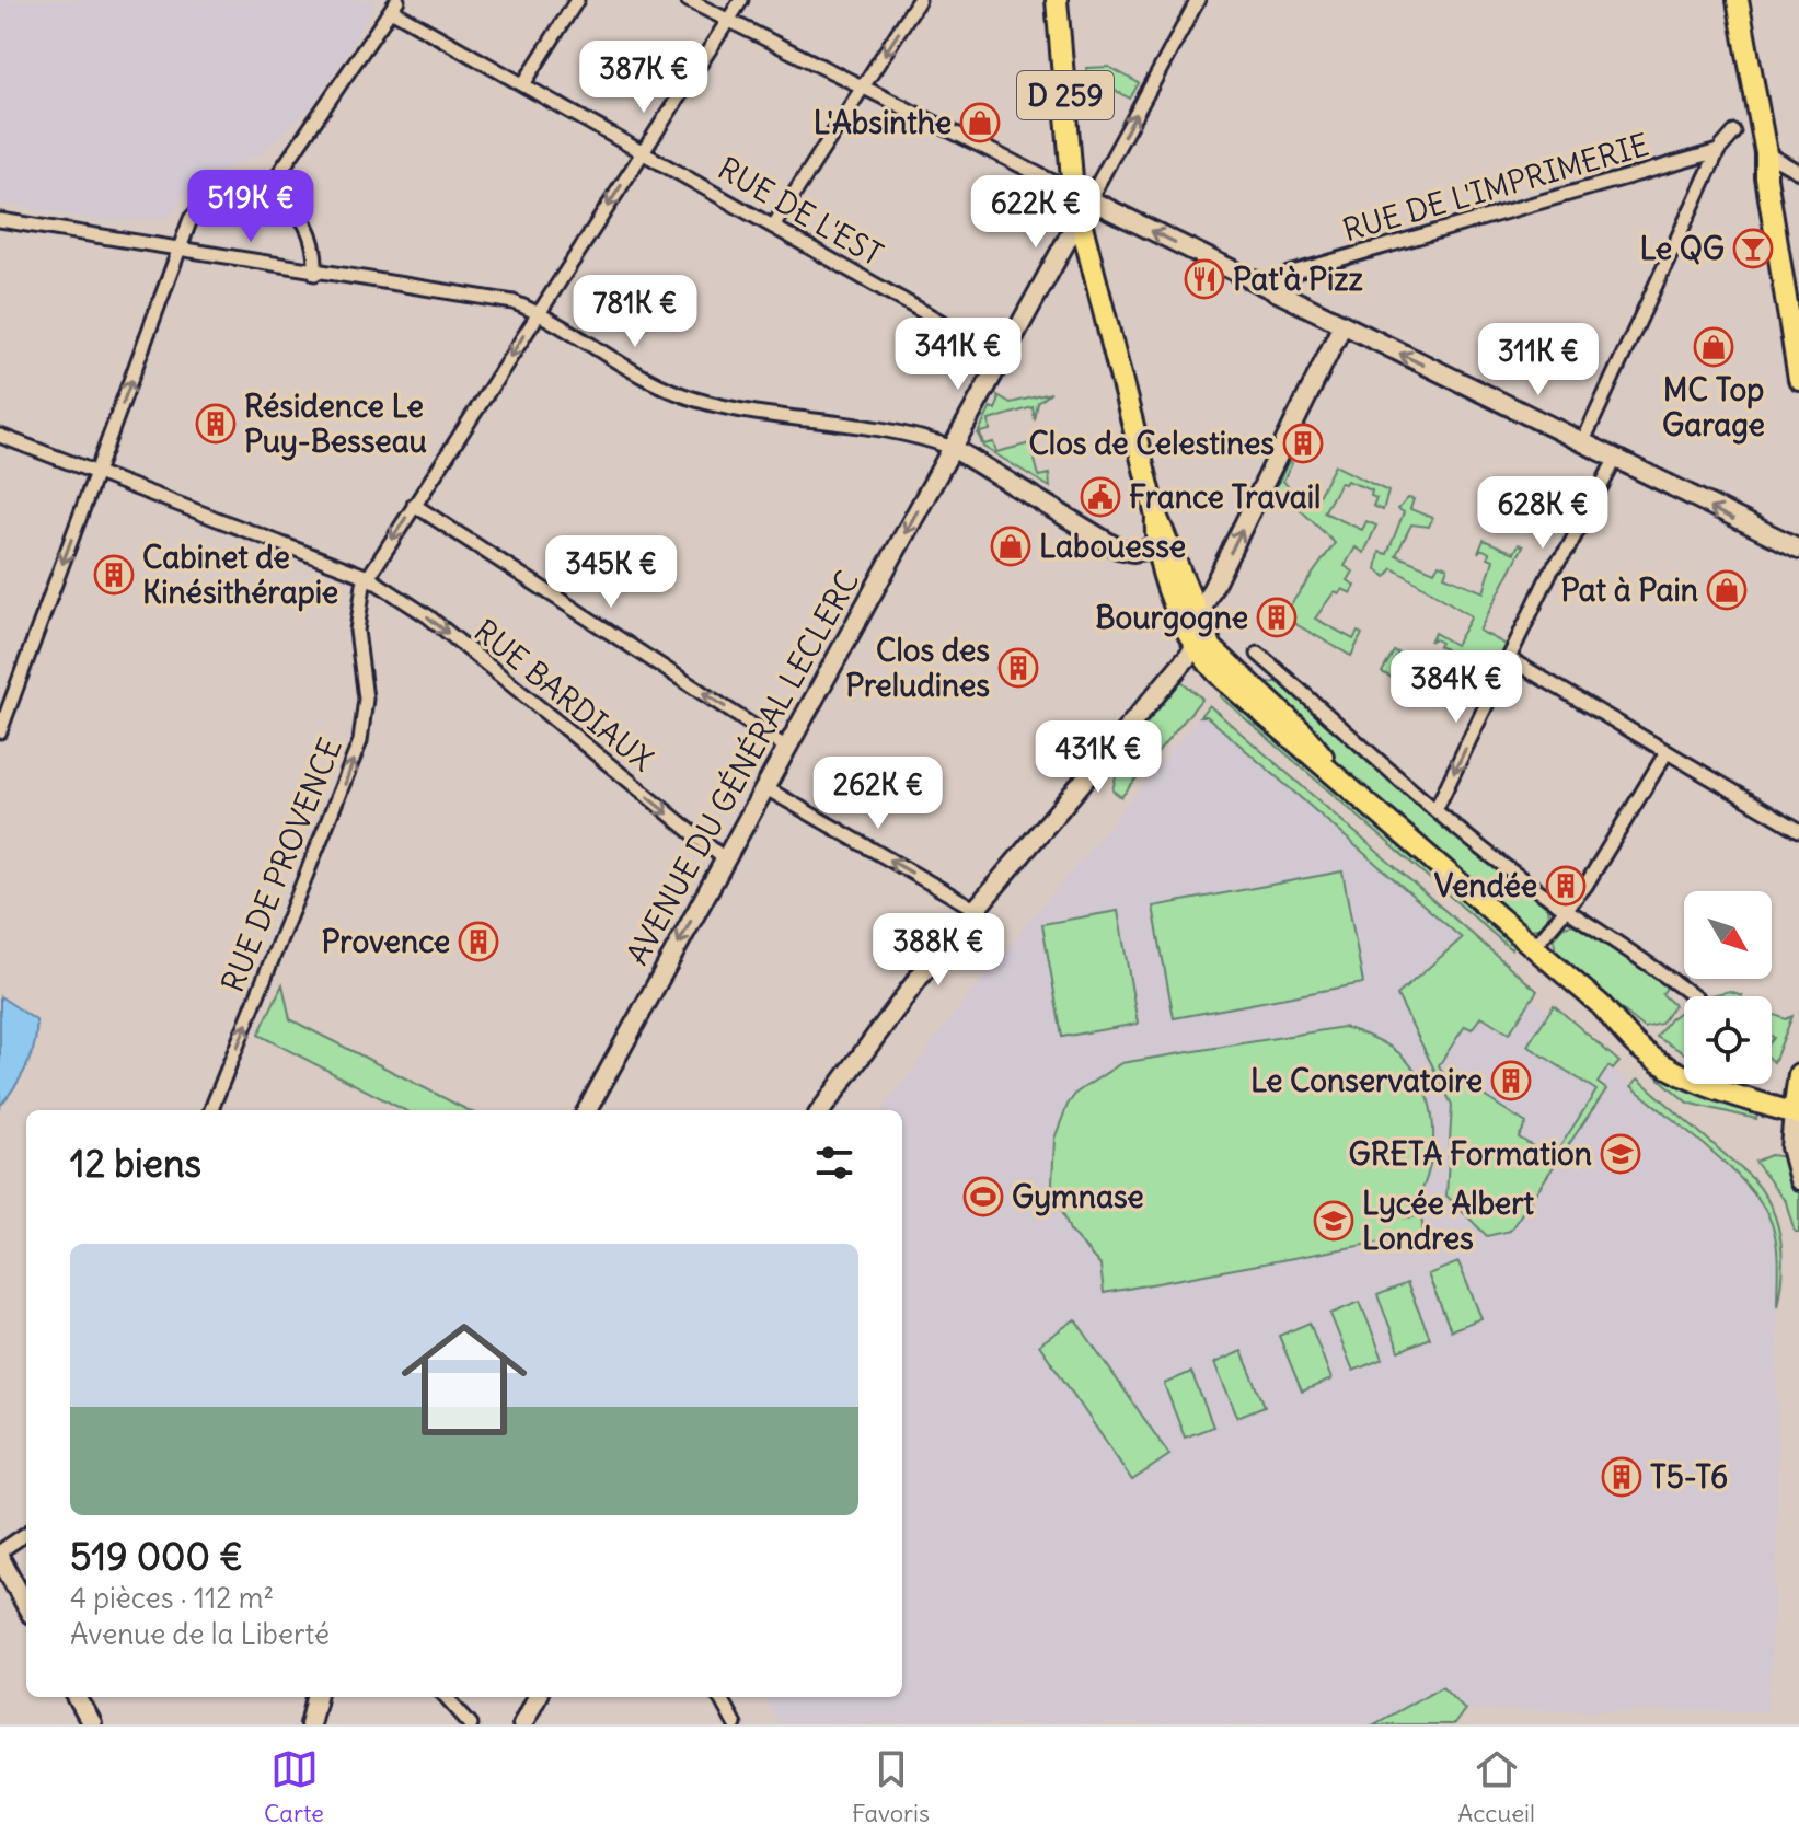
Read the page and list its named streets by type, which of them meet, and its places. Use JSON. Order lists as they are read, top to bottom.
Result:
{
  "streets": {
    "main road": ["D 259"],
    "street": [
      "RUE DE L'IMPRIMERIE",
      "RUE DE L'EST",
      "RUE BARDIAUX",
      "AVENUE DU GÉNÉRAL LECLERC",
      "RUE DE PROVENCE"
    ]
  },
  "crossings": [
    ["RUE DE L'EST", "AVENUE DU GÉNÉRAL LECLERC"],
    ["RUE BARDIAUX", "AVENUE DU GÉNÉRAL LECLERC"],
    ["RUE BARDIAUX", "RUE DE PROVENCE"]
  ],
  "one_way": ["AVENUE DU GÉNÉRAL LECLERC", "RUE DE PROVENCE"],
  "places": {
    "shop": [
      "L'Absinthe",
      "MC Top Garage",
      "Labouesse",
      "Pat à Pain"
    ],
    "bar": ["Le QG"],
    "restaurant": ["Pat'à Pizz"],
    "building": [
      "Résidence Le Puy-Besseau",
      "Clos de Celestines",
      "Cabinet de Kinésithérapie",
      "Bourgogne",
      "Clos des Preludines",
      "Vendée",
      "Provence",
      "Le Conservatoire",
      "T5-T6"
    ],
    "public building": ["France Travail"],
    "school or university": ["GRETA Formation", "Lycée Albert Londres"],
    "sports": ["Gymnase"]
  },
  "north": "bottom right",
  "page": {
    "price": [
      "387K €",
      "519K €",
      "622K €",
      "781K €",
      "341K €",
      "311K €",
      "628K €",
      "345K €",
      "384K €",
      "431K €",
      "262K €",
      "388K €"
    ],
    "heading": "12 biens",
    "list": [
      {
        "name": "519 000 €",
        "note": "4 pièces · 112 m² · Avenue de la Liberté"
      }
    ],
    "tabs": ["Carte", "Favoris", "Accueil"]
  }
}
